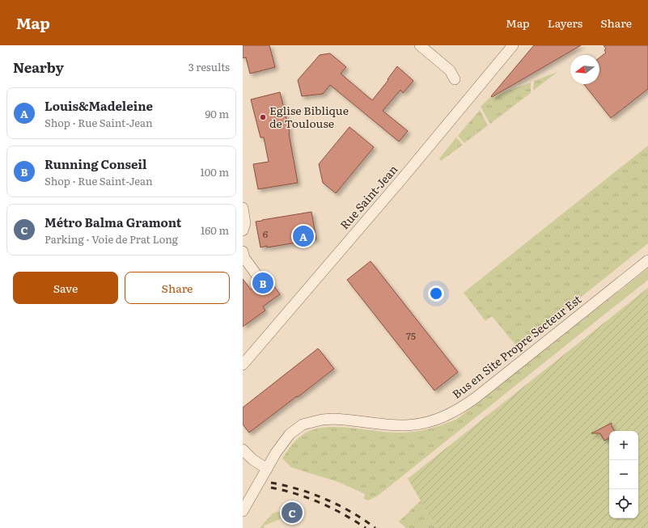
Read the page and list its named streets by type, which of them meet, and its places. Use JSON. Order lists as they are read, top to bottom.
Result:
{
  "streets": {
    "street": ["Rue Saint-Jean", "Bus en Site Propre Secteur Est"]
  },
  "places": ["Eglise Biblique de Toulouse"],
  "house_numbers": ["6", "75"],
  "north": "left",
  "page": {
    "header": "Map",
    "nav": ["Map", "Layers", "Share"],
    "heading": ["Nearby", "3 results"],
    "list": [
      {
        "mark": "A",
        "name": "Louis&Madeleine",
        "note": "Shop · Rue Saint-Jean",
        "value": "90 m"
      },
      {
        "mark": "B",
        "name": "Running Conseil",
        "note": "Shop · Rue Saint-Jean",
        "value": "100 m"
      },
      {
        "mark": "C",
        "name": "Métro Balma Gramont",
        "note": "Parking · Voie de Prat Long",
        "value": "160 m"
      }
    ],
    "pins": ["A", "B", "C"],
    "buttons": ["Save", "Share"],
    "map_buttons": ["+", "−"]
  }
}
